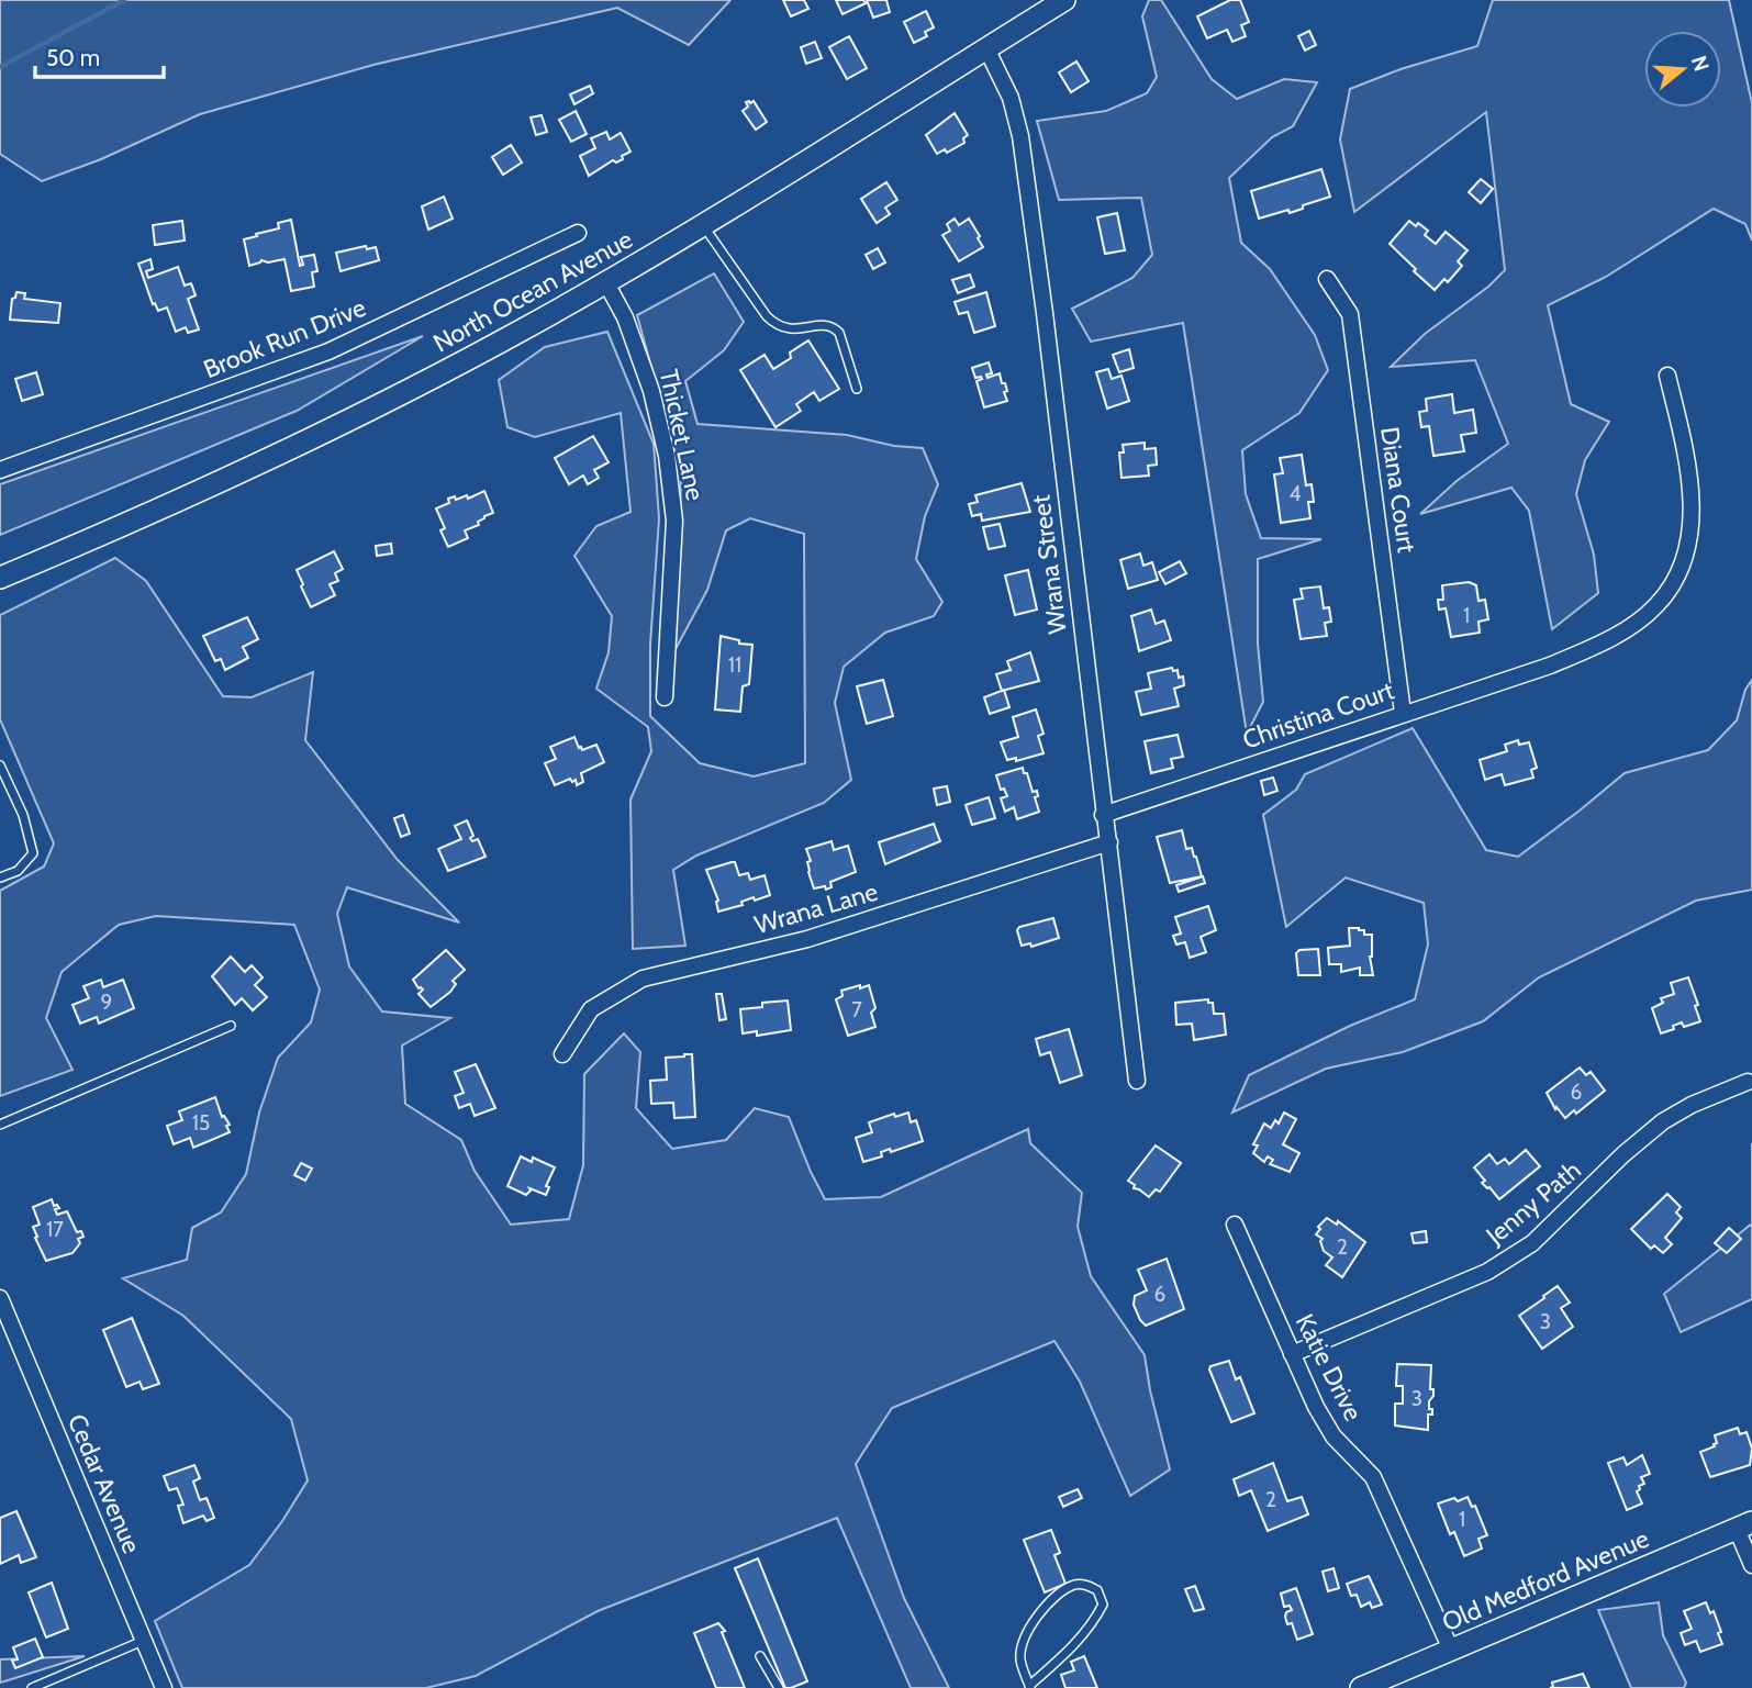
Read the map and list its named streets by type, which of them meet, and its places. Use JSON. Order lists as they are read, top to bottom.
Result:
{
  "streets": {
    "main road": ["North Ocean Avenue", "Old Medford Avenue"],
    "street": [
      "Brook Run Drive",
      "Thicket Lane",
      "Diana Court",
      "Wrana Street",
      "Christina Court",
      "Wrana Lane",
      "Jenny Path",
      "Katie Drive",
      "Cedar Avenue"
    ]
  },
  "crossings": [
    ["North Ocean Avenue", "Thicket Lane"],
    ["North Ocean Avenue", "Wrana Street"],
    ["Diana Court", "Christina Court"],
    ["Wrana Street", "Christina Court"],
    ["Wrana Street", "Wrana Lane"],
    ["Jenny Path", "Katie Drive"],
    ["Katie Drive", "Old Medford Avenue"]
  ],
  "house_numbers": [
    "4",
    "1",
    "11",
    "9",
    "7",
    "6",
    "15",
    "17",
    "2",
    "6",
    "3",
    "3",
    "2",
    "1"
  ],
  "scale_bar": "50 m",
  "north": "right"
}
